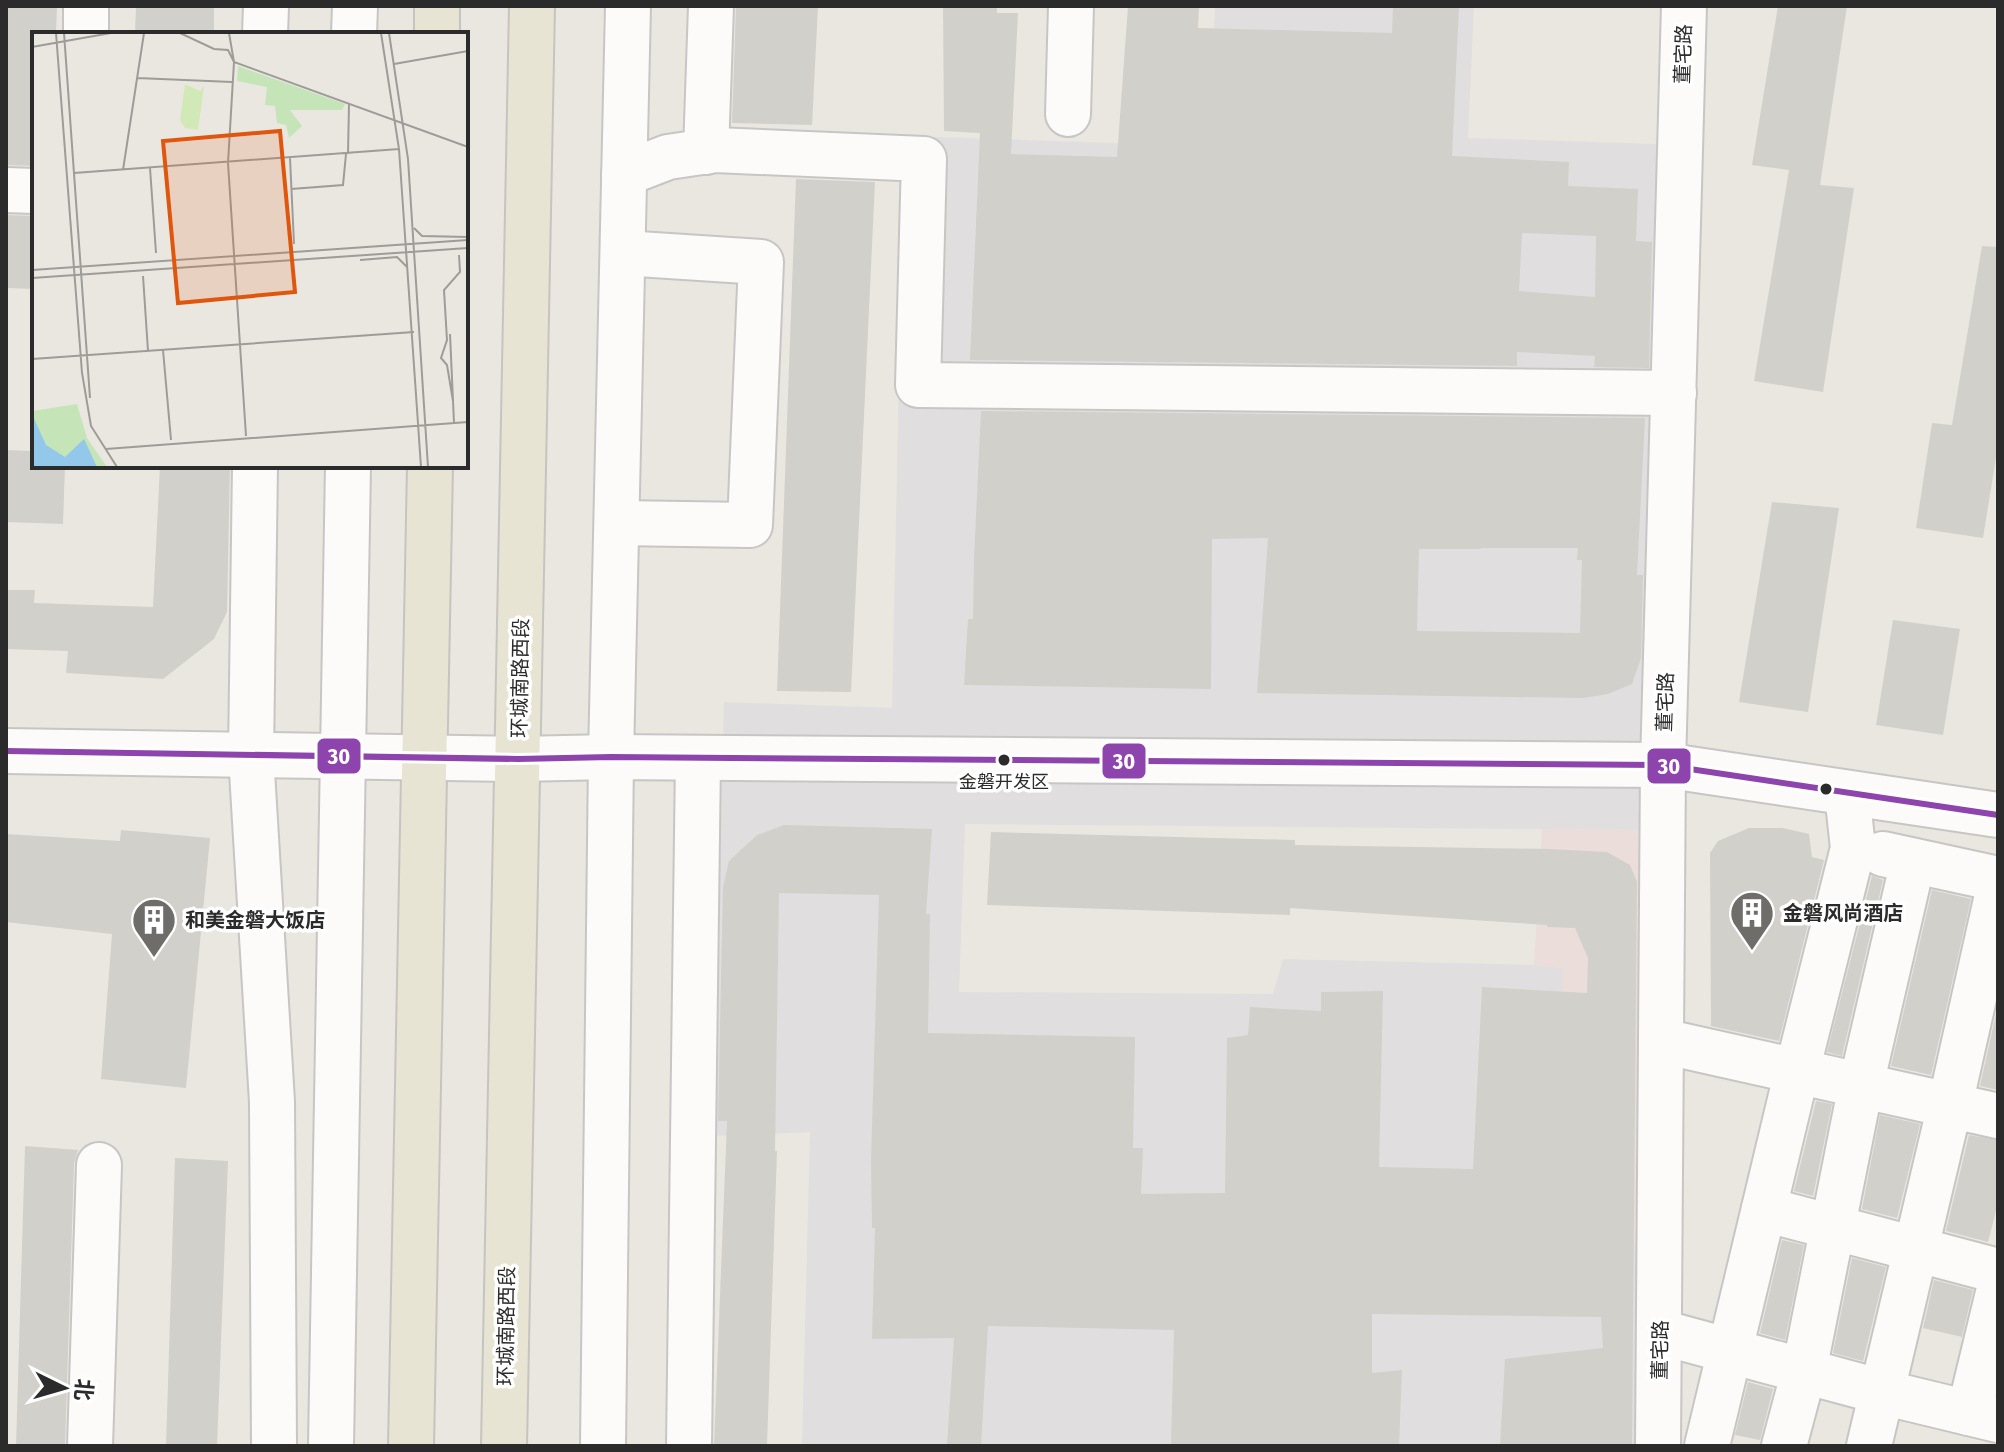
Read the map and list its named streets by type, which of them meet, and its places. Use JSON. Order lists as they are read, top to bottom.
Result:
{
  "streets": {
    "main road": ["环城南路西段"],
    "street": ["董宅路"]
  },
  "places": {
    "other": ["金磐开发区"],
    "building": ["金磐风尚酒店", "和美金磐大饭店"]
  },
  "lines": ["transit line 30"],
  "north": "right"
}
